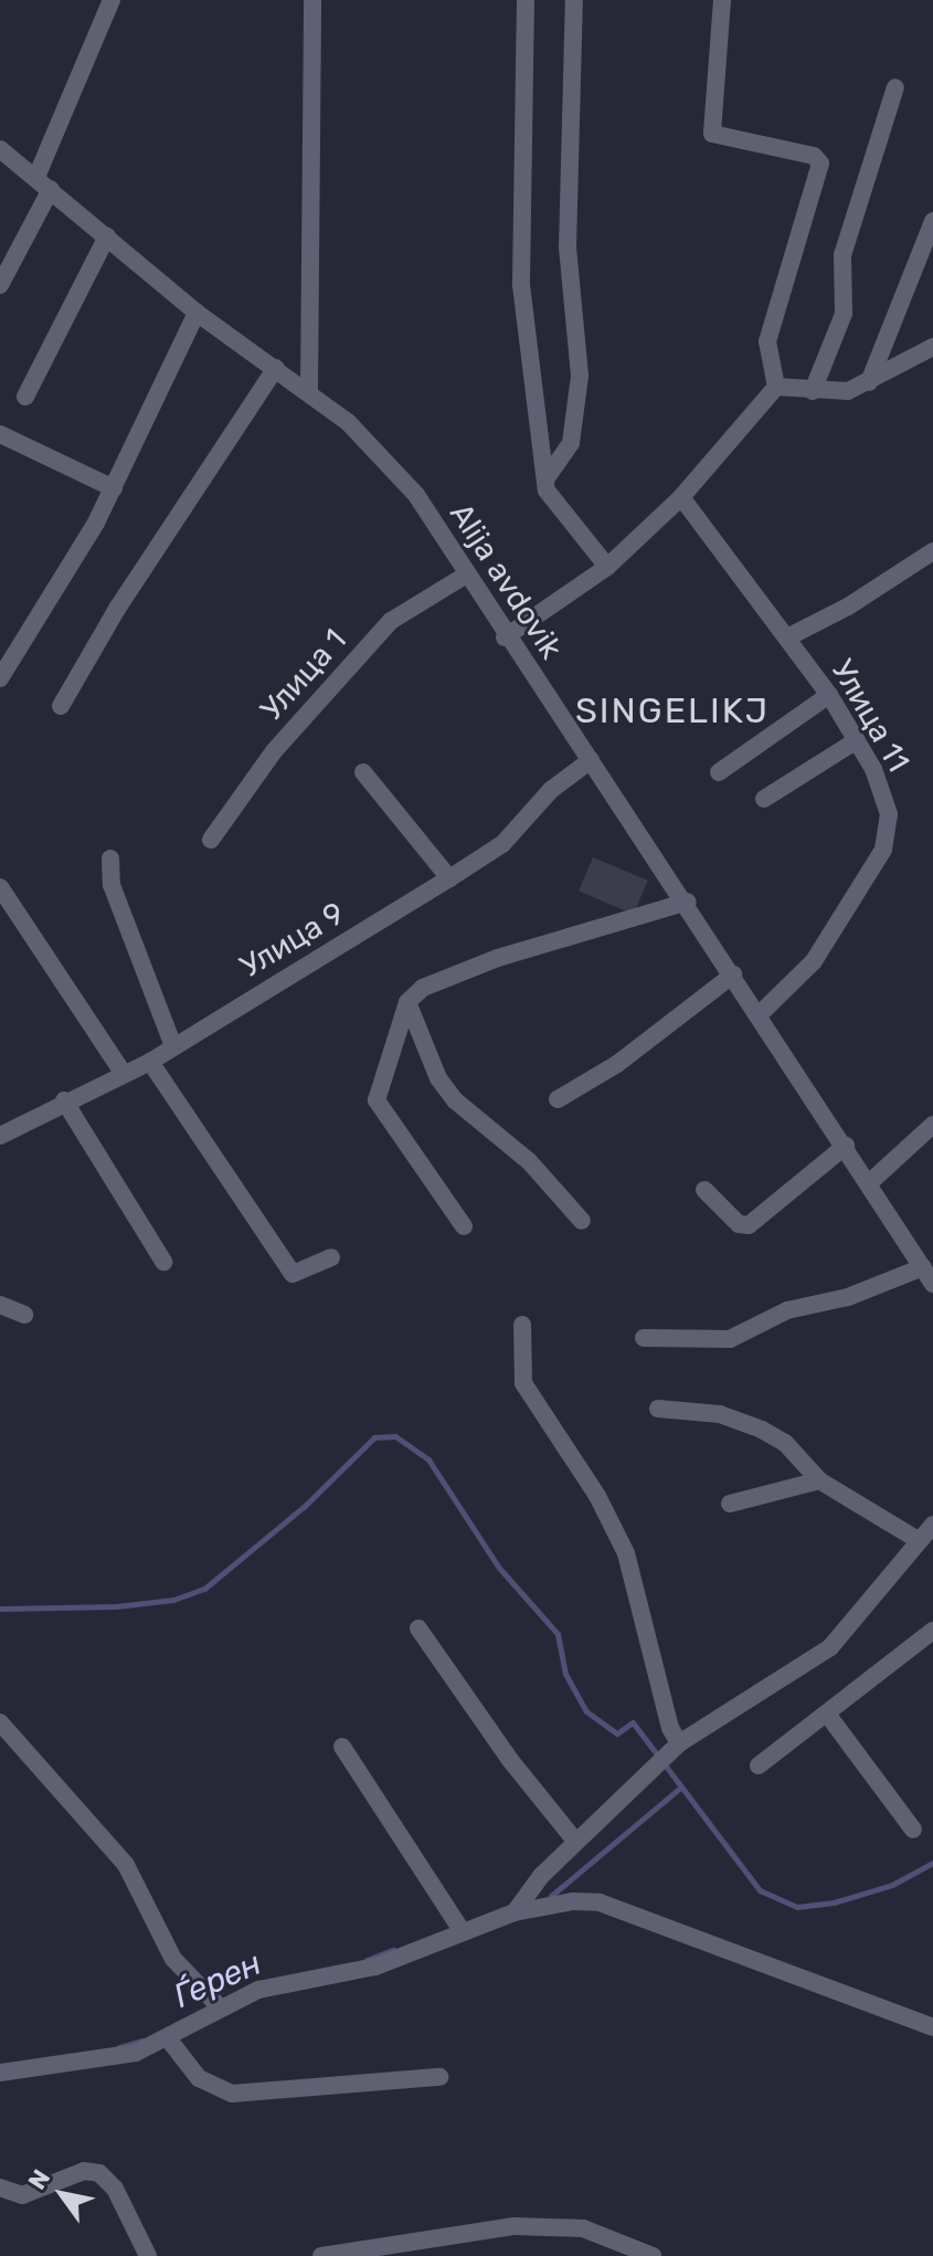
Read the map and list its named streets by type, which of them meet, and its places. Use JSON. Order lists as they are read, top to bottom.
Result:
{
  "streets": {
    "street": [
      "Alija avdovik",
      "Улица 1",
      "Улица 11",
      "Улица 9"
    ]
  },
  "crossings": [
    ["Alija avdovik", "Улица 1"],
    ["Alija avdovik", "Улица 11"],
    ["Alija avdovik", "Улица 9"]
  ],
  "districts": ["SINGELIKJ"],
  "water": ["Ѓерен"],
  "north": "top left"
}
